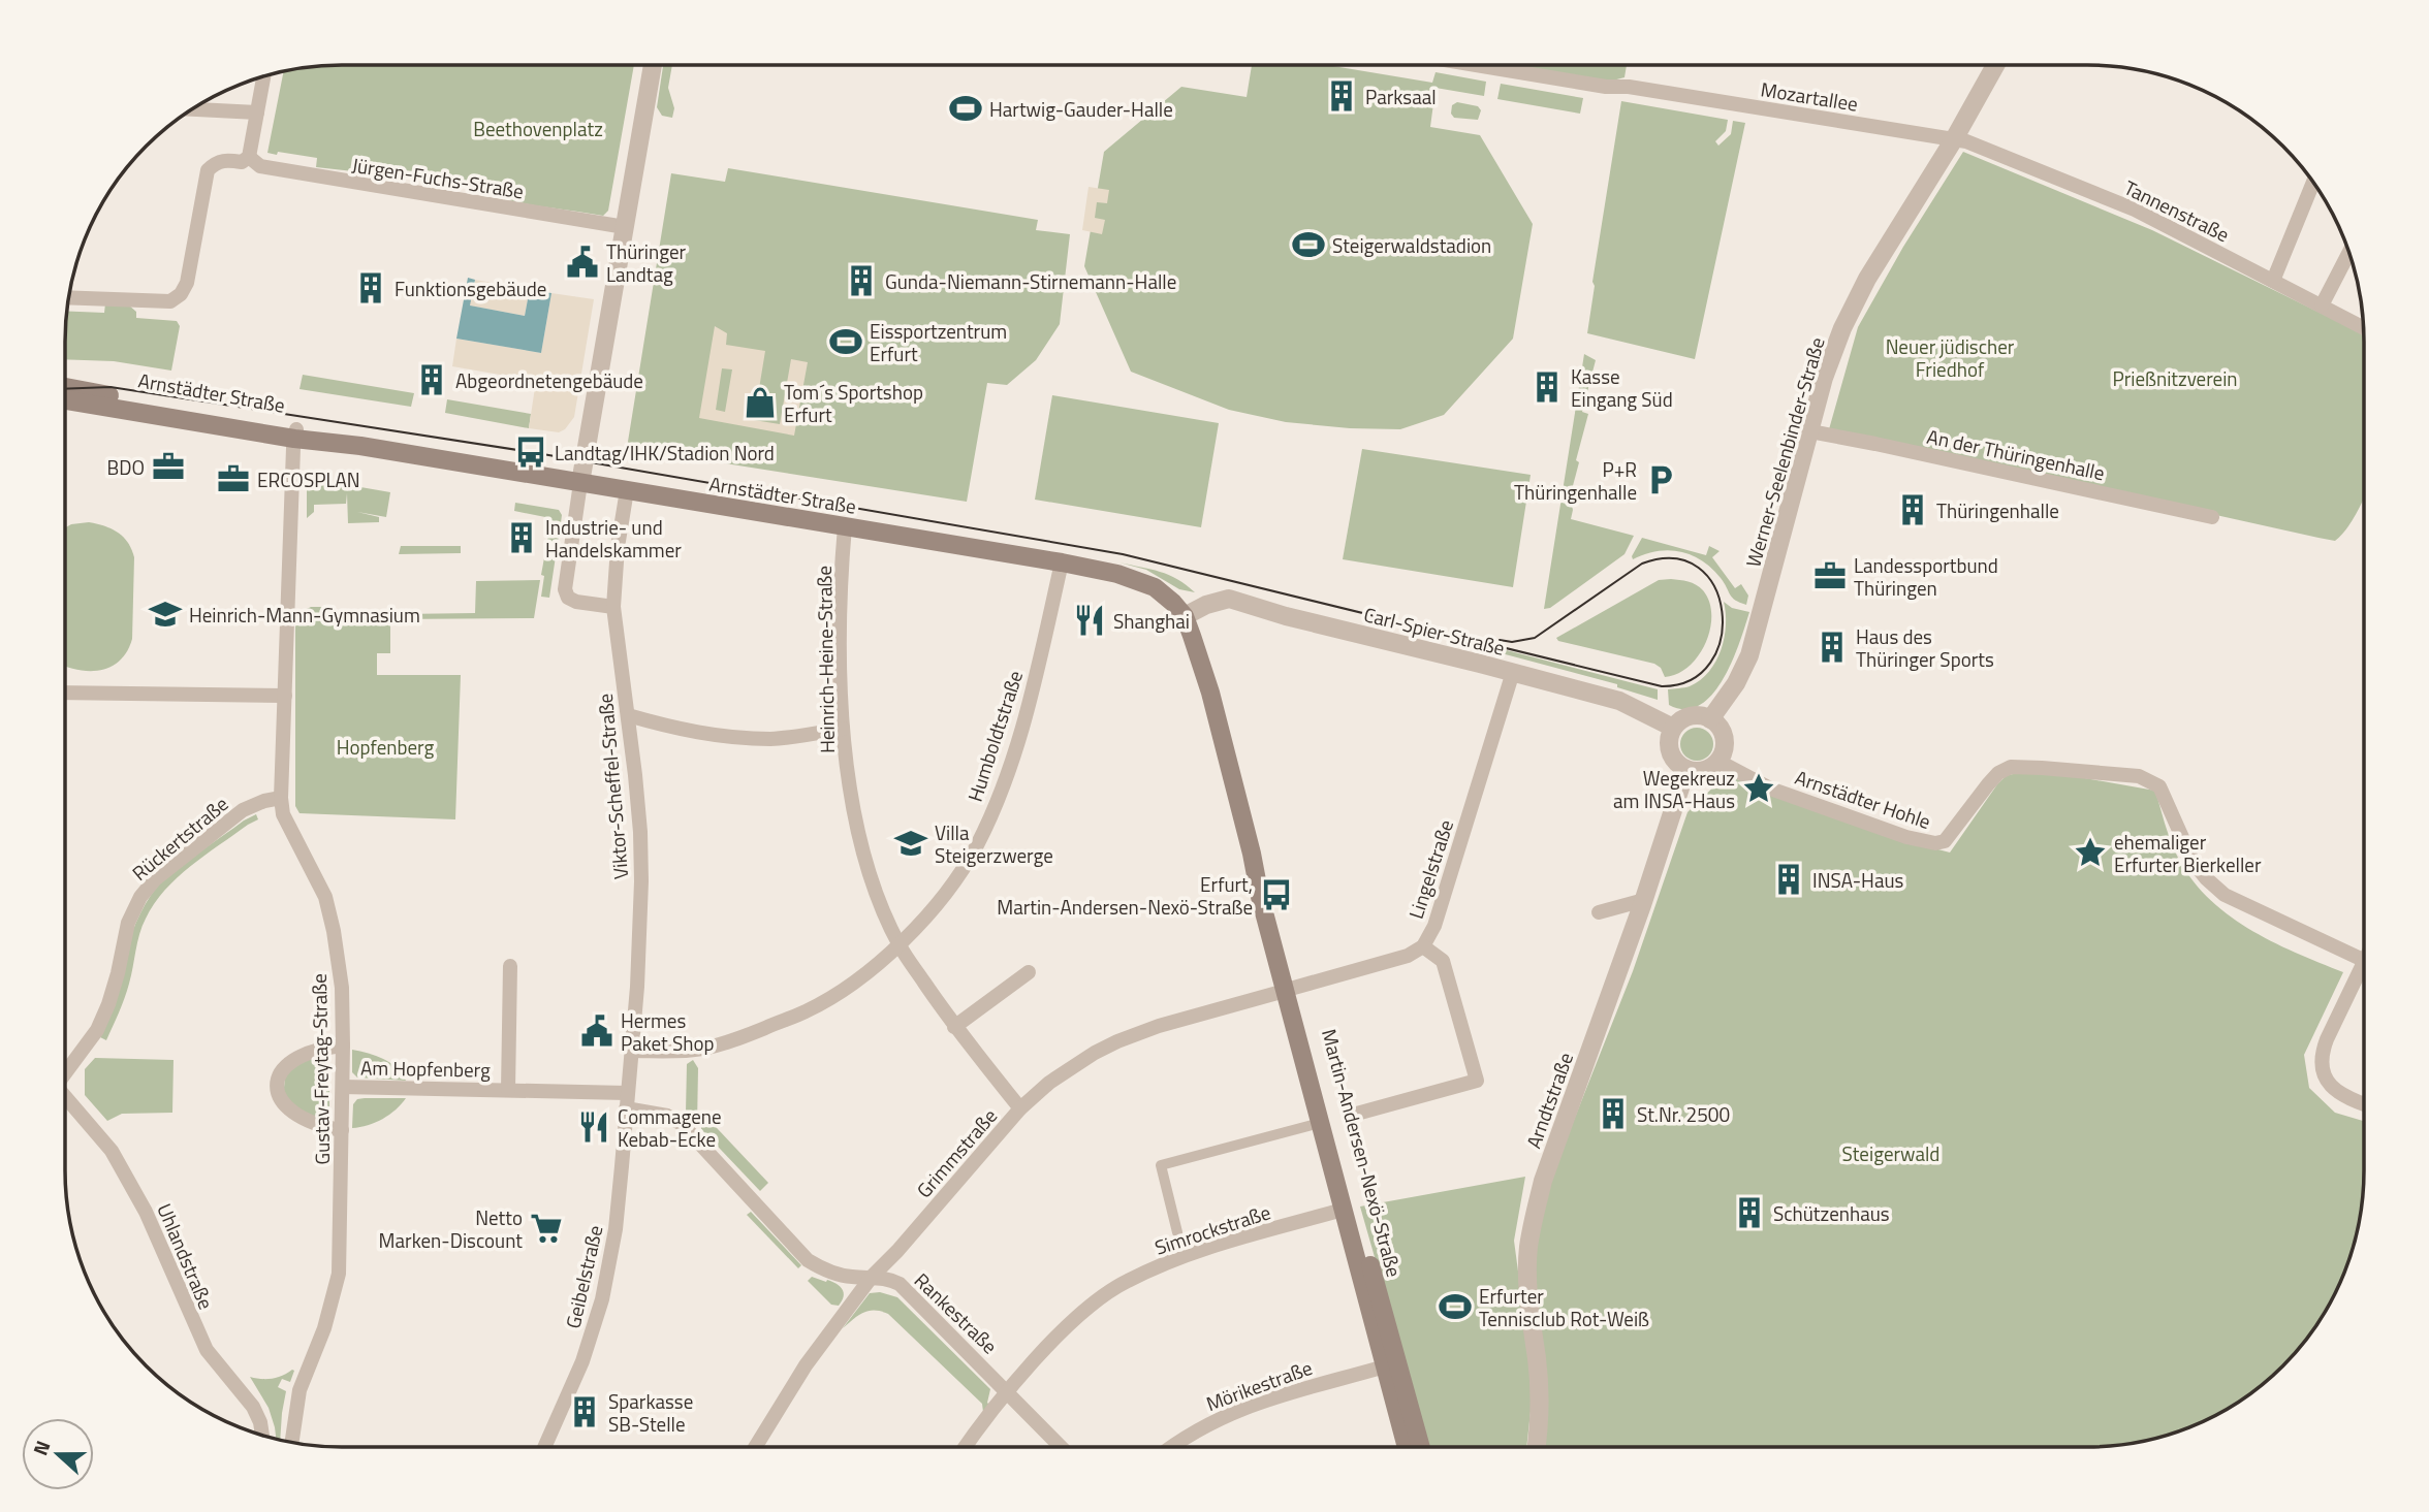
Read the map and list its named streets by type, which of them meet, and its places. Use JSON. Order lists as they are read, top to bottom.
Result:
{
  "streets": {
    "main road": ["Arnstädter Straße", "Martin-Andersen-Nexö-Straße"],
    "street": [
      "Mozartallee",
      "Jürgen-Fuchs-Straße",
      "Tannenstraße",
      "Werner-Seelenbinder-Straße",
      "An der Thüringenhalle",
      "Carl-Spier-Straße",
      "Heinrich-Heine-Straße",
      "Humboldtstraße",
      "Viktor-Scheffel-Straße",
      "Arnstädter Hohle",
      "Rückertstraße",
      "Lingelstraße",
      "Am Hopfenberg",
      "Gustav-Freytag-Straße",
      "Arndtstraße",
      "Grimmstraße",
      "Simrockstraße",
      "Uhlandstraße",
      "Geibelstraße",
      "Rankestraße",
      "Mörikestraße"
    ]
  },
  "crossings": [
    ["Mozartallee", "Tannenstraße"],
    ["Mozartallee", "Werner-Seelenbinder-Straße"],
    ["Tannenstraße", "Werner-Seelenbinder-Straße"],
    ["Arnstädter Straße", "Carl-Spier-Straße"],
    ["Arnstädter Straße", "Heinrich-Heine-Straße"],
    ["Arnstädter Straße", "Humboldtstraße"],
    ["Arnstädter Straße", "Viktor-Scheffel-Straße"],
    ["Arnstädter Straße", "Gustav-Freytag-Straße"],
    ["Arnstädter Straße", "Martin-Andersen-Nexö-Straße"],
    ["Werner-Seelenbinder-Straße", "An der Thüringenhalle"],
    ["Werner-Seelenbinder-Straße", "Carl-Spier-Straße"],
    ["Werner-Seelenbinder-Straße", "Arnstädter Hohle"],
    ["Werner-Seelenbinder-Straße", "Arndtstraße"],
    ["Carl-Spier-Straße", "Arnstädter Hohle"],
    ["Carl-Spier-Straße", "Lingelstraße"],
    ["Carl-Spier-Straße", "Arndtstraße"],
    ["Carl-Spier-Straße", "Martin-Andersen-Nexö-Straße"],
    ["Heinrich-Heine-Straße", "Humboldtstraße"],
    ["Heinrich-Heine-Straße", "Grimmstraße"],
    ["Humboldtstraße", "Viktor-Scheffel-Straße"],
    ["Viktor-Scheffel-Straße", "Am Hopfenberg"],
    ["Viktor-Scheffel-Straße", "Geibelstraße"],
    ["Arnstädter Hohle", "Arndtstraße"],
    ["Rückertstraße", "Gustav-Freytag-Straße"],
    ["Lingelstraße", "Grimmstraße"],
    ["Lingelstraße", "Martin-Andersen-Nexö-Straße"],
    ["Am Hopfenberg", "Gustav-Freytag-Straße"],
    ["Am Hopfenberg", "Geibelstraße"],
    ["Grimmstraße", "Martin-Andersen-Nexö-Straße"],
    ["Grimmstraße", "Rankestraße"],
    ["Martin-Andersen-Nexö-Straße", "Simrockstraße"],
    ["Martin-Andersen-Nexö-Straße", "Mörikestraße"],
    ["Simrockstraße", "Rankestraße"],
    ["Geibelstraße", "Rankestraße"]
  ],
  "parks": [
    "Beethovenplatz",
    "Neuer jüdischer Friedhof",
    "Prießnitzverein",
    "Hopfenberg",
    "Steigerwald"
  ],
  "places": {
    "building": [
      "Parksaal",
      "Gunda-Niemann-Stirnemann-Halle",
      "Funktionsgebäude",
      "Abgeordnetengebäude",
      "Kasse Eingang Süd",
      "Thüringenhalle",
      "Industrie- und Handelskammer",
      "Haus des Thüringer Sports",
      "INSA-Haus",
      "St.Nr. 2500",
      "Schützenhaus",
      "Sparkasse SB-Stelle"
    ],
    "sports": [
      "Hartwig-Gauder-Halle",
      "Steigerwaldstadion",
      "Eissportzentrum Erfurt",
      "Erfurter Tennisclub Rot-Weiß"
    ],
    "public building": ["Thüringer Landtag", "Hermes Paket Shop"],
    "shop": ["Tom´s Sportshop Erfurt"],
    "bus stop": ["Landtag/IHK/Stadion Nord", "Erfurt, Martin-Andersen-Nexö-Straße"],
    "office": ["BDO", "ERCOSPLAN", "Landessportbund Thüringen"],
    "parking": ["P+R Thüringenhalle"],
    "school or university": ["Heinrich-Mann-Gymnasium", "Villa Steigerzwerge"],
    "restaurant": ["Shanghai", "Commagene Kebab-Ecke"],
    "place": ["Wegekreuz am INSA-Haus", "ehemaliger Erfurter Bierkeller"],
    "supermarket": ["Netto Marken-Discount"]
  },
  "north": "left"
}
